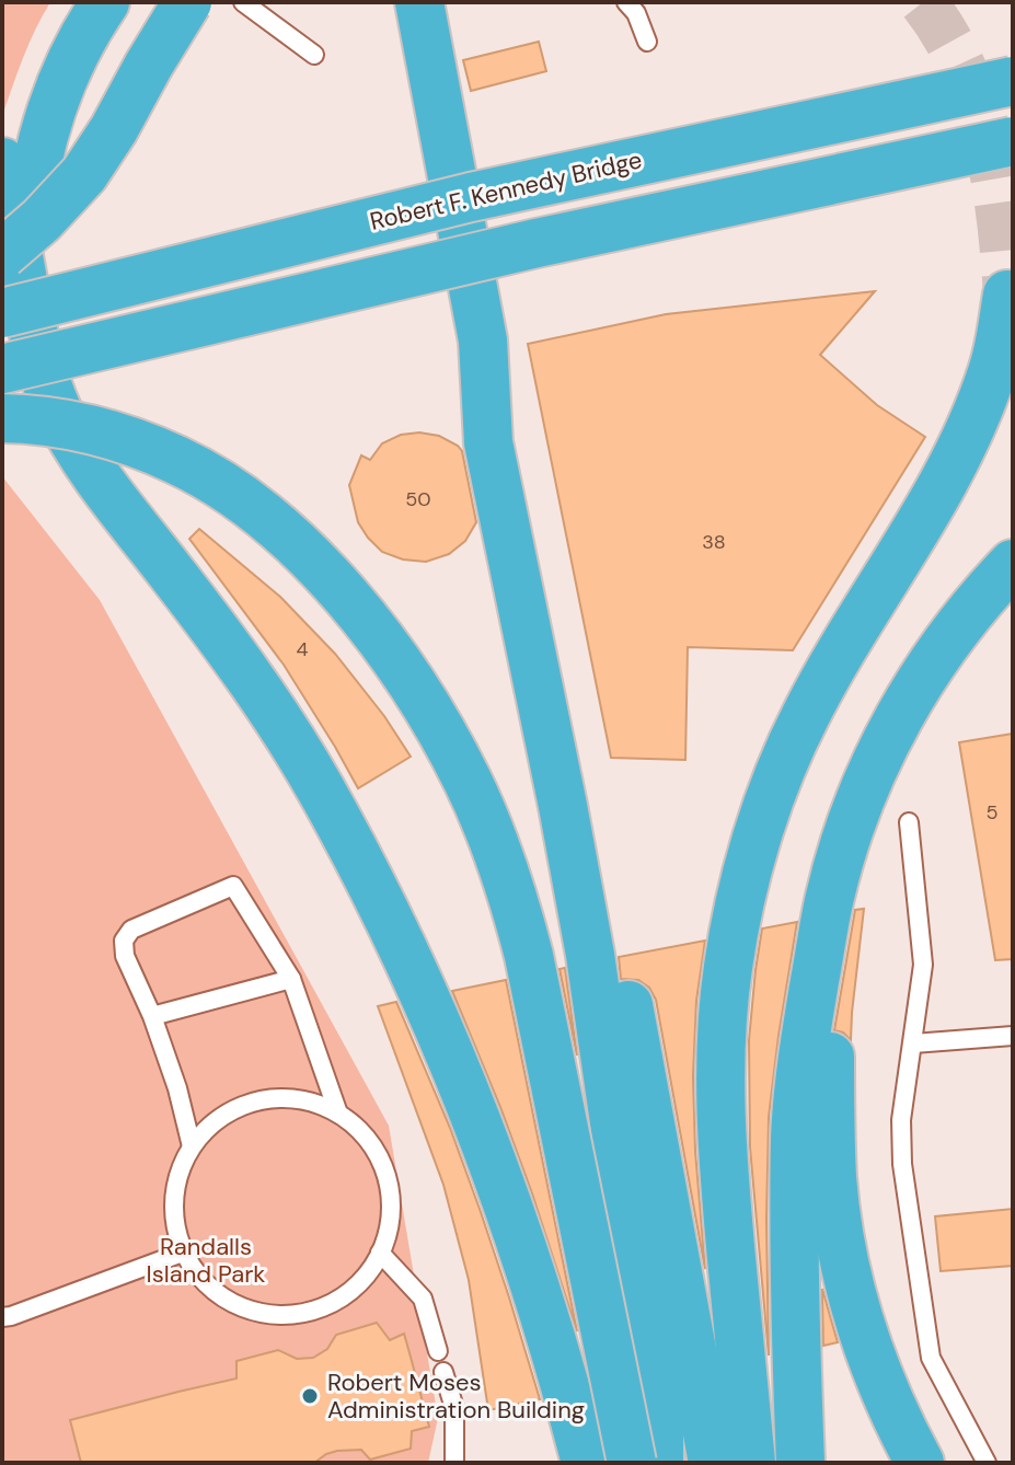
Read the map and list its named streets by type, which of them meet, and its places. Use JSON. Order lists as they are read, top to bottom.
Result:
{
  "streets": {
    "highway": ["Robert F. Kennedy Bridge"]
  },
  "parks": ["Randalls Island Park"],
  "places": ["Robert Moses Administration Building"],
  "house_numbers": [
    "50",
    "38",
    "4",
    "5"
  ]
}
